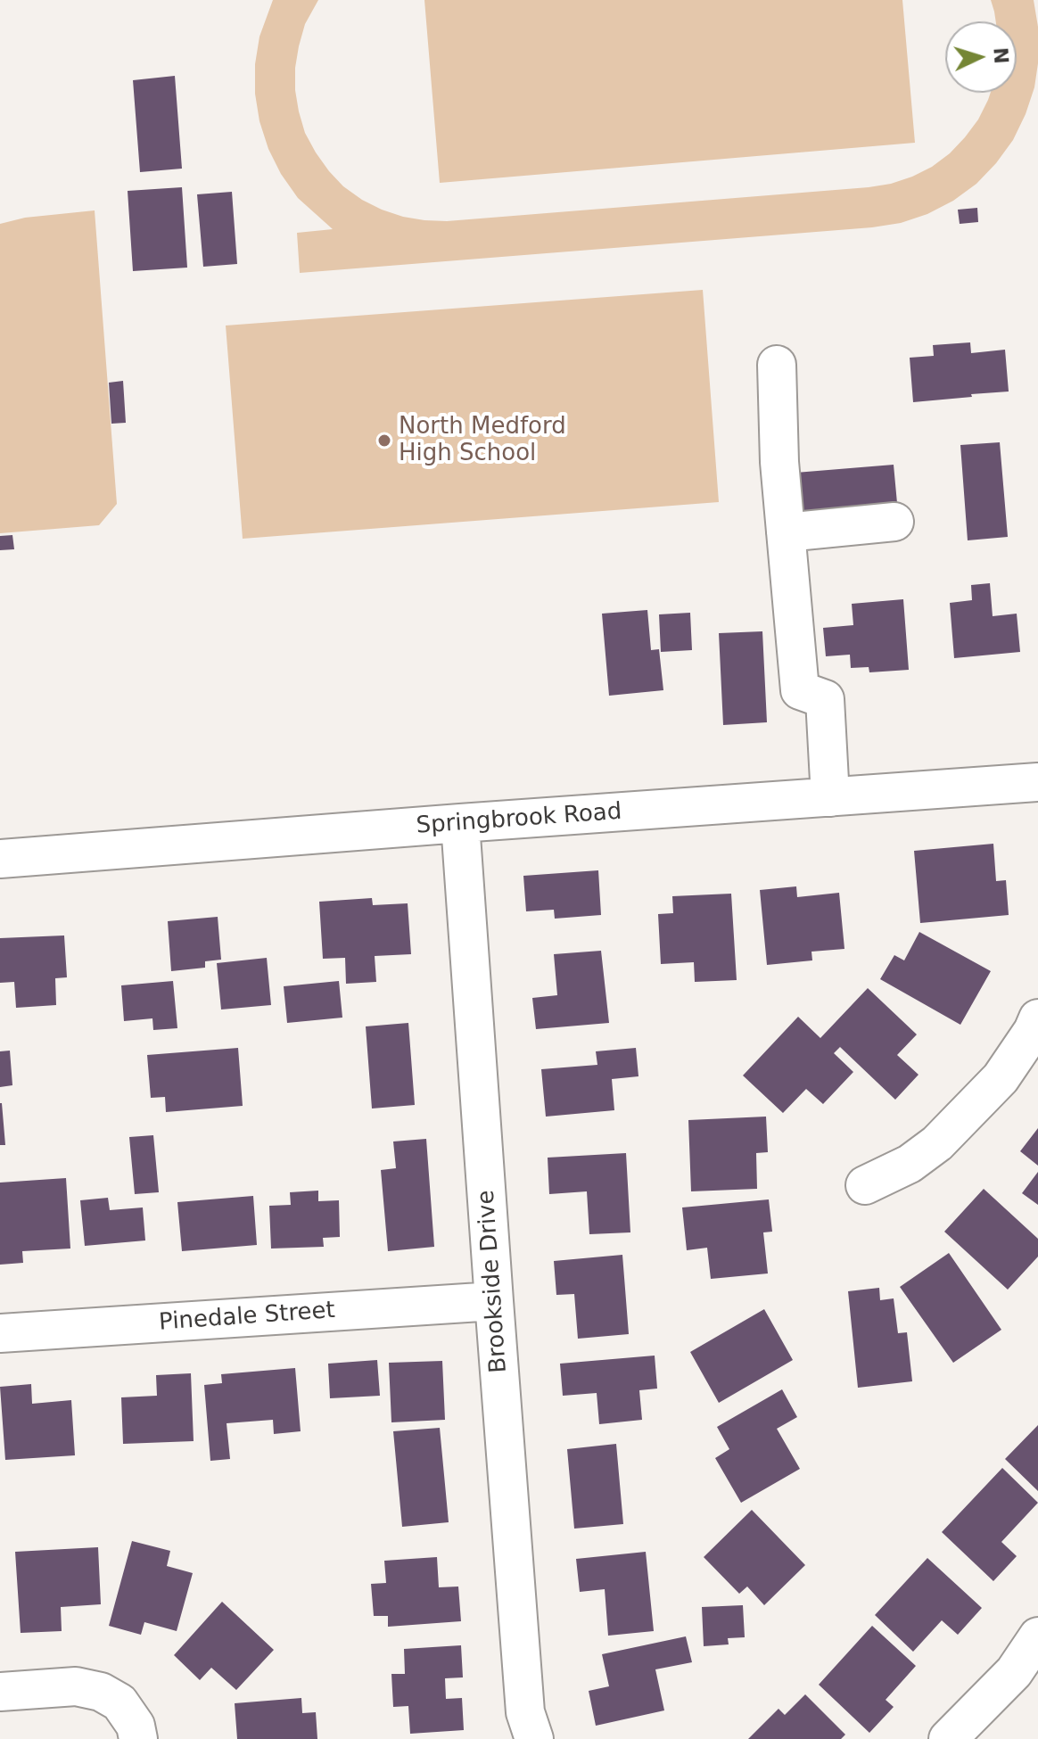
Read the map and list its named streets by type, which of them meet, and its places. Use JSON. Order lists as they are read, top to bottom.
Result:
{
  "streets": {
    "street": ["Springbrook Road", "Brookside Drive", "Pinedale Street"]
  },
  "crossings": [
    ["Springbrook Road", "Brookside Drive"],
    ["Brookside Drive", "Pinedale Street"]
  ],
  "places": ["North Medford High School"],
  "north": "right"
}
